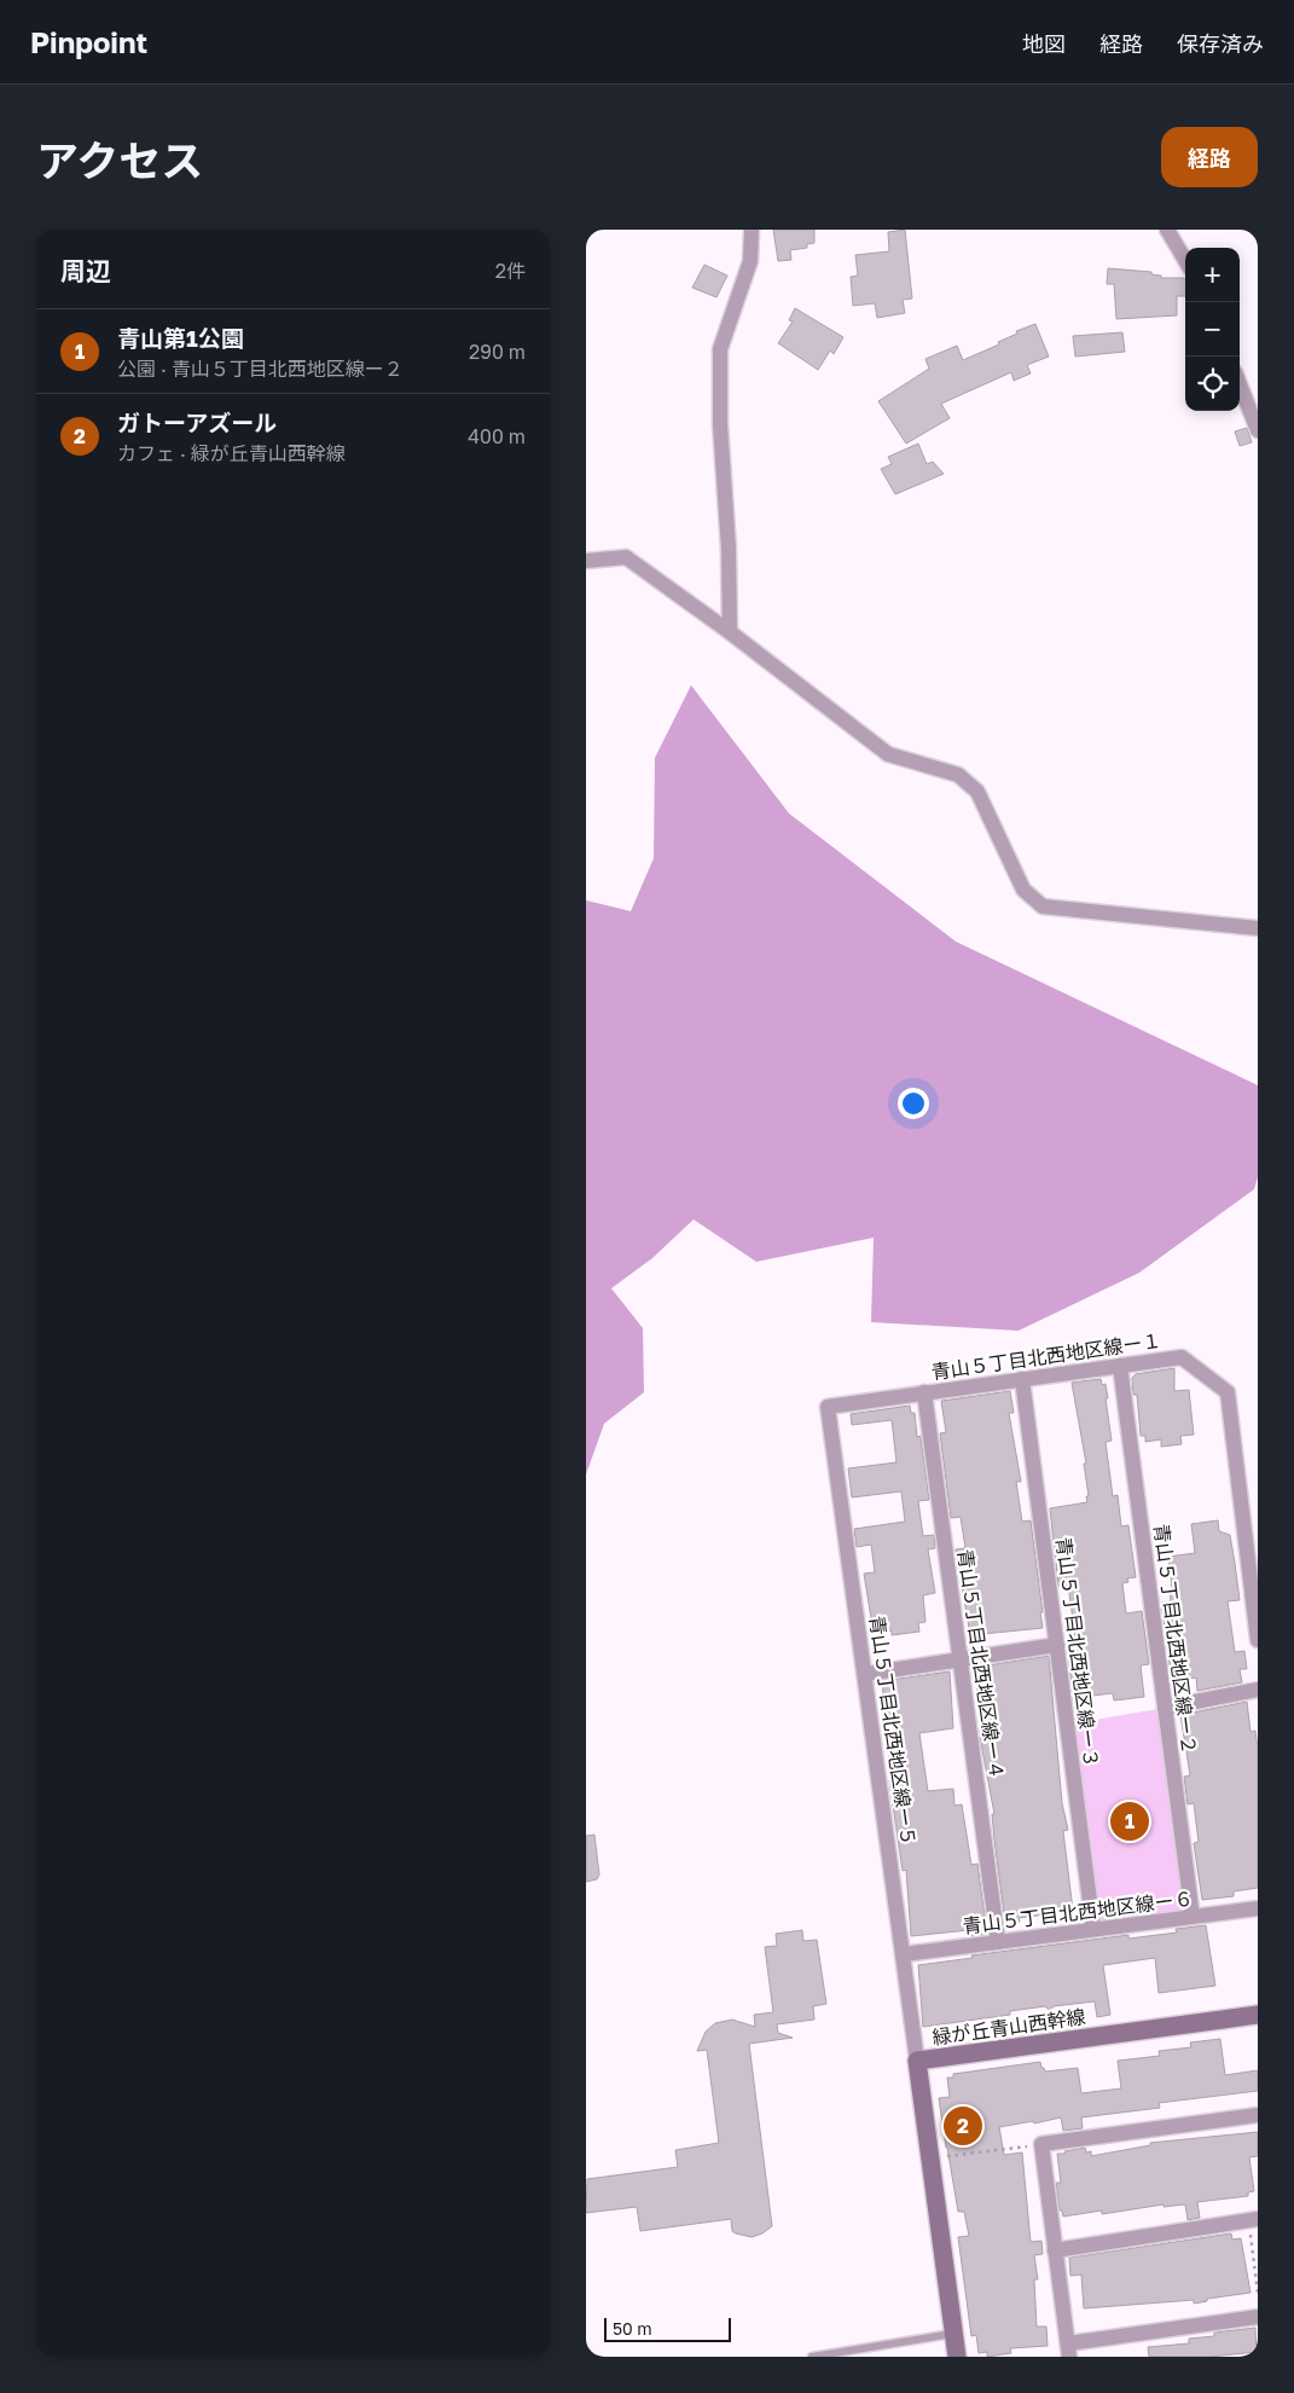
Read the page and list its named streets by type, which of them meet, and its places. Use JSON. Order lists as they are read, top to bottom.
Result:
{
  "streets": {
    "street": [
      "青山５丁目北西地区線ー１",
      "青山５丁目北西地区線ー２",
      "青山５丁目北西地区線ー３",
      "青山５丁目北西地区線ー４",
      "青山５丁目北西地区線ー５",
      "青山５丁目北西地区線ー６",
      "緑が丘青山西幹線"
    ]
  },
  "crossings": [
    ["青山５丁目北西地区線ー１", "青山５丁目北西地区線ー２"],
    ["青山５丁目北西地区線ー１", "青山５丁目北西地区線ー３"],
    ["青山５丁目北西地区線ー１", "青山５丁目北西地区線ー４"],
    ["青山５丁目北西地区線ー１", "青山５丁目北西地区線ー５"],
    ["青山５丁目北西地区線ー２", "青山５丁目北西地区線ー６"],
    ["青山５丁目北西地区線ー３", "青山５丁目北西地区線ー６"],
    ["青山５丁目北西地区線ー４", "青山５丁目北西地区線ー６"],
    ["青山５丁目北西地区線ー５", "青山５丁目北西地区線ー６"],
    ["青山５丁目北西地区線ー５", "緑が丘青山西幹線"]
  ],
  "scale_bar": "50 m",
  "page": {
    "header": "Pinpoint",
    "nav": ["地図", "経路", "保存済み"],
    "title": "アクセス",
    "buttons": "経路",
    "heading": ["周辺", "2件"],
    "map_buttons": ["+", "−"],
    "list": [
      {
        "mark": "1",
        "name": "青山第1公園",
        "note": "公園 · 青山５丁目北西地区線ー２",
        "value": "290 m"
      },
      {
        "mark": "2",
        "name": "ガトーアズール",
        "note": "カフェ · 緑が丘青山西幹線",
        "value": "400 m"
      }
    ],
    "pins": ["1", "2"],
    "scale": "50 m"
  }
}
